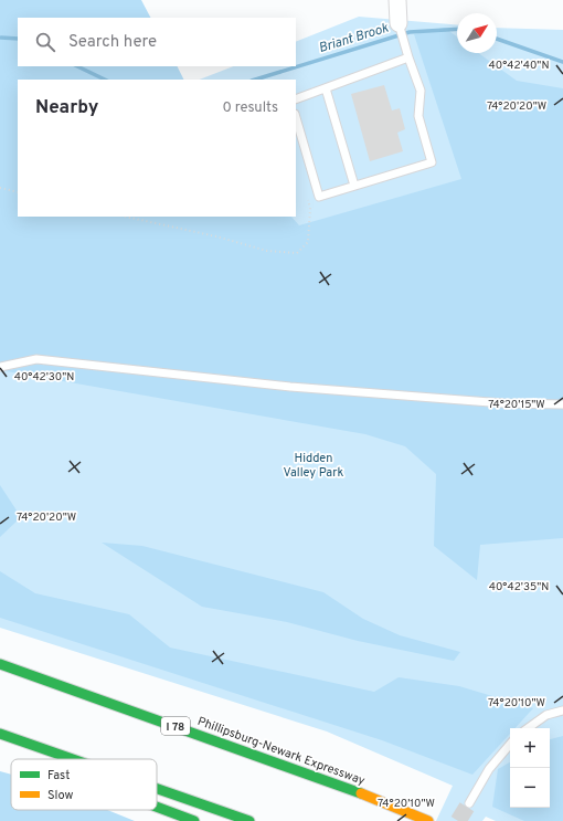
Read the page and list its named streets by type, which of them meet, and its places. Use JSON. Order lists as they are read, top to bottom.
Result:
{
  "streets": {
    "highway": ["I 78", "Phillipsburg-Newark Expressway"]
  },
  "water": ["Briant Brook"],
  "parks": ["Hidden Valley Park"],
  "legend": ["Fast", "Slow"],
  "north": "top right",
  "page": {
    "search": "Search here",
    "heading": ["Nearby", "0 results"],
    "map_buttons": ["+", "−"]
  },
  "coordinates": [
    "40°42'40\"N",
    "74°20'20\"W",
    "40°42'30\"N",
    "74°20'15\"W",
    "40°42'35\"N",
    "74°20'10\"W"
  ]
}
